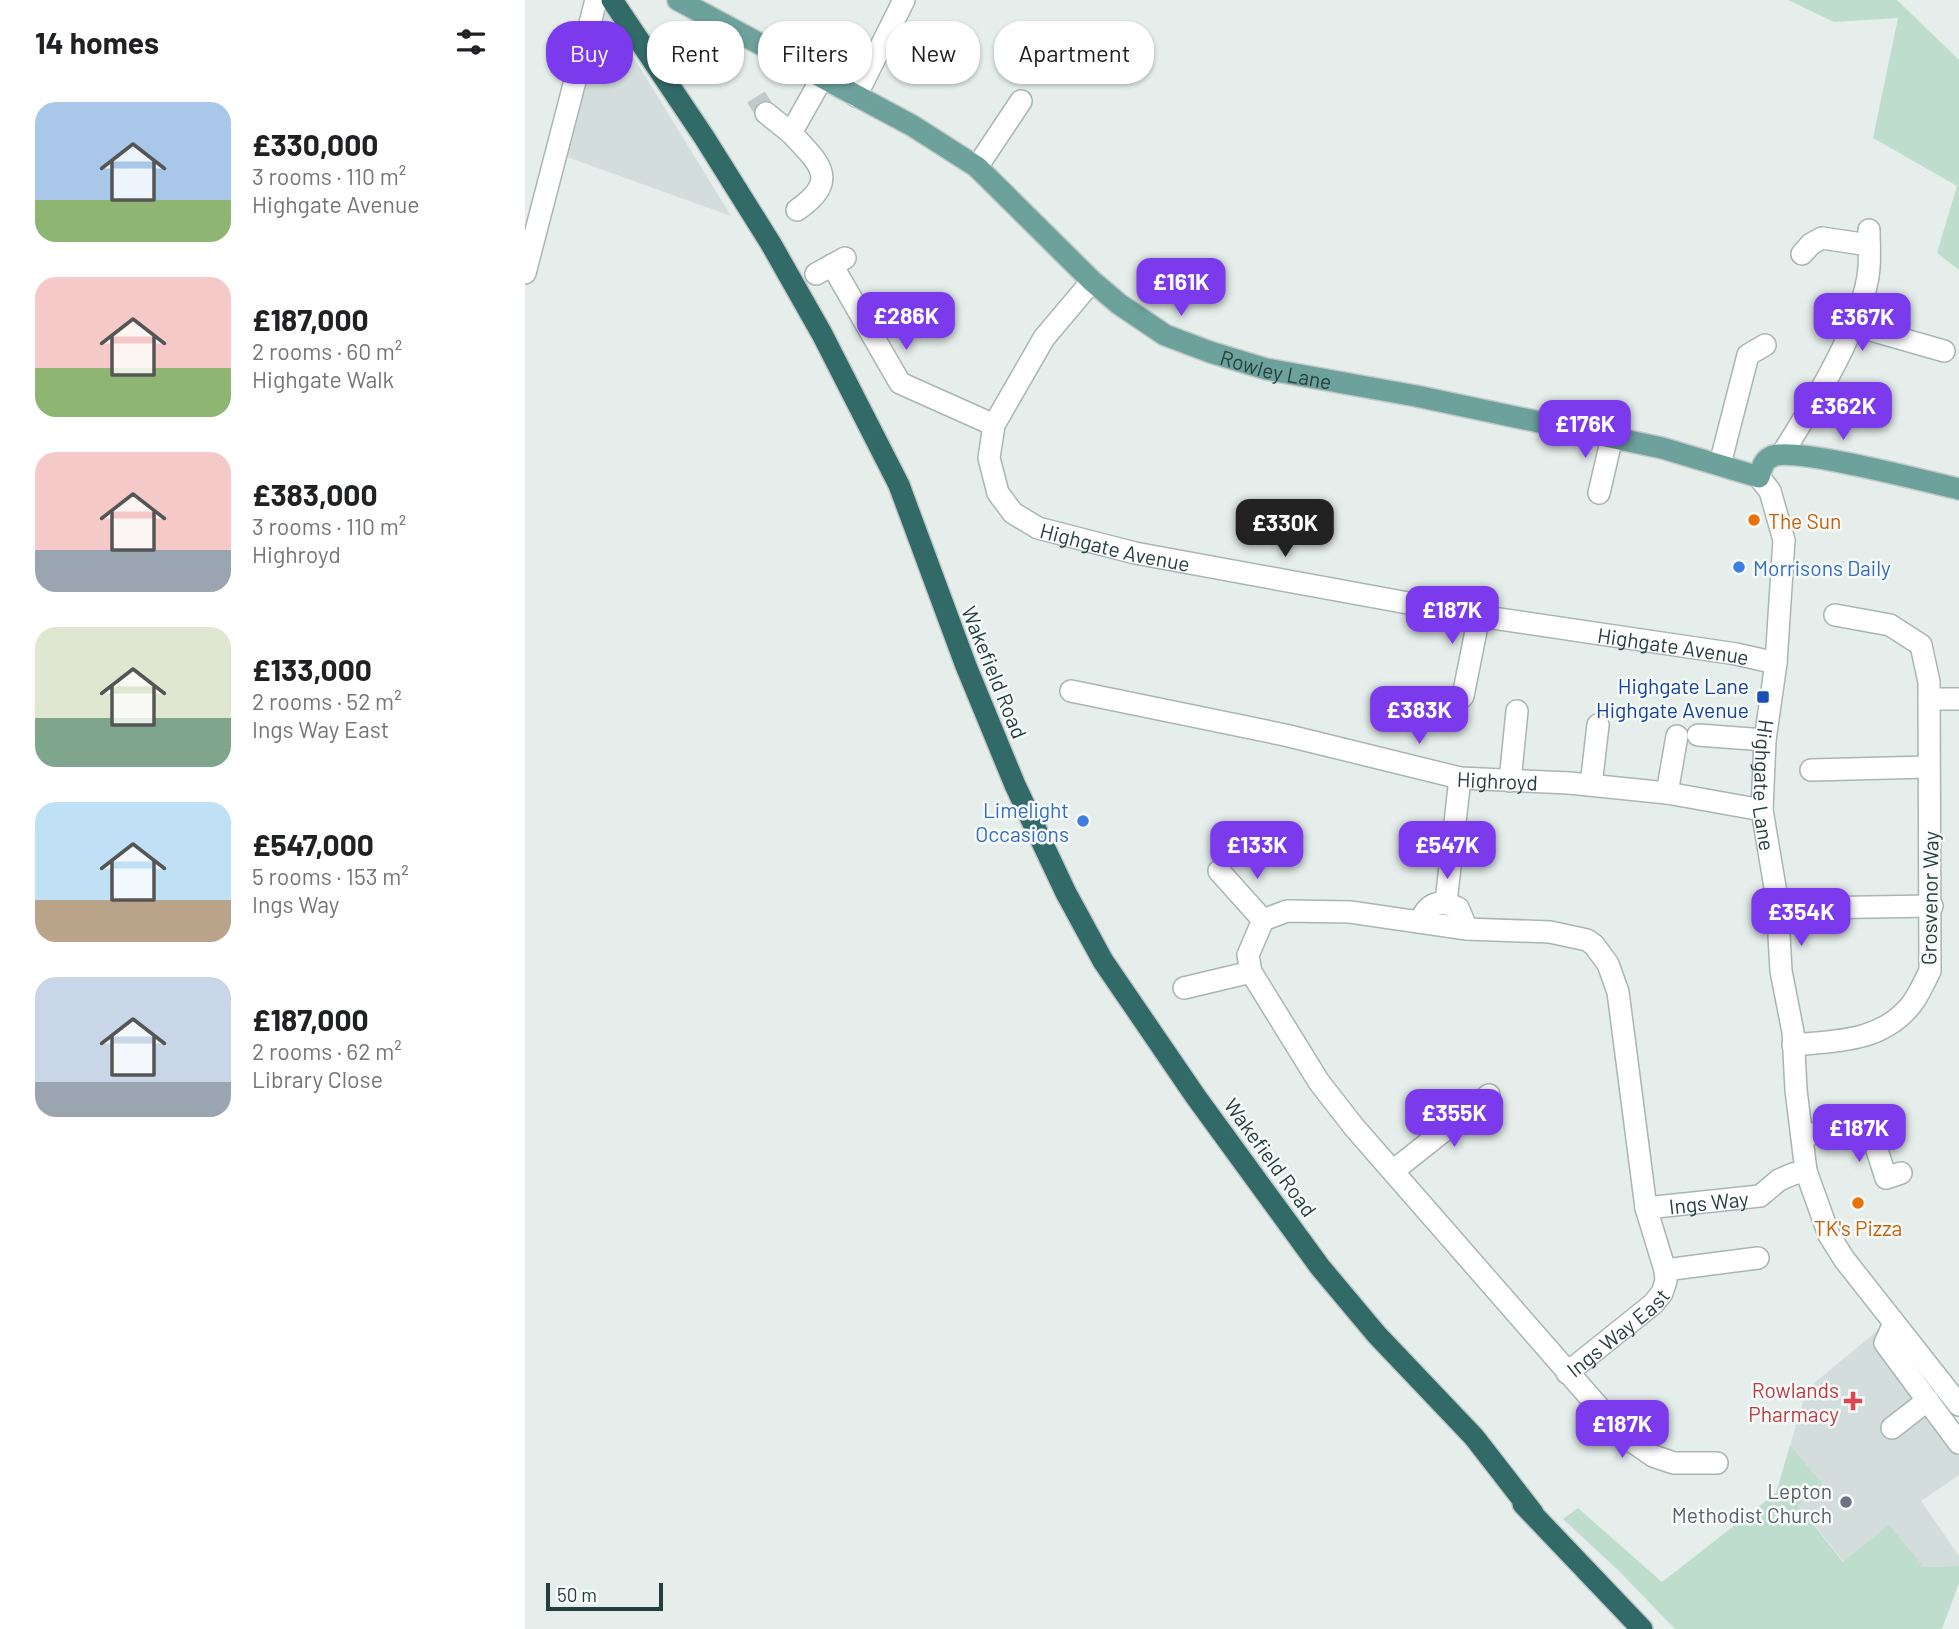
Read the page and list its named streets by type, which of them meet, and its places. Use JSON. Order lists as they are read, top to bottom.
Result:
{
  "streets": {
    "highway": ["Wakefield Road"],
    "main road": ["Rowley Lane"],
    "street": [
      "Highgate Avenue",
      "Highroyd",
      "Highgate Lane",
      "Grosvenor Way",
      "Ings Way",
      "Ings Way East"
    ]
  },
  "crossings": [
    ["Rowley Lane", "Highgate Avenue"],
    ["Rowley Lane", "Highgate Lane"],
    ["Highgate Avenue", "Highgate Lane"],
    ["Highroyd", "Highgate Lane"],
    ["Highgate Lane", "Grosvenor Way"],
    ["Highgate Lane", "Ings Way"],
    ["Ings Way", "Ings Way East"]
  ],
  "places": {
    "other": [
      "The Sun",
      "Morrisons Daily",
      "Limelight Occasions",
      "TK's Pizza",
      "Lepton Methodist Church"
    ],
    "transit": ["Highgate Lane Highgate Avenue"],
    "health": ["Rowlands Pharmacy"]
  },
  "scale_bar": "50 m",
  "page": {
    "heading": "14 homes",
    "chip": [
      "Buy",
      "Rent",
      "Filters",
      "New",
      "Apartment"
    ],
    "list": [
      {
        "name": "£330,000",
        "note": "3 rooms · 110 m² · Highgate Avenue"
      },
      {
        "name": "£187,000",
        "note": "2 rooms · 60 m² · Highgate Walk"
      },
      {
        "name": "£383,000",
        "note": "3 rooms · 110 m² · Highroyd"
      },
      {
        "name": "£133,000",
        "note": "2 rooms · 52 m² · Ings Way East"
      },
      {
        "name": "£547,000",
        "note": "5 rooms · 153 m² · Ings Way"
      },
      {
        "name": "£187,000",
        "note": "2 rooms · 62 m² · Library Close"
      }
    ],
    "price": [
      "£161K",
      "£286K",
      "£367K",
      "£362K",
      "£176K",
      "£330K",
      "£187K",
      "£383K",
      "£133K",
      "£547K",
      "£354K",
      "£355K",
      "£187K",
      "£187K"
    ],
    "scale": "50 m"
  }
}
